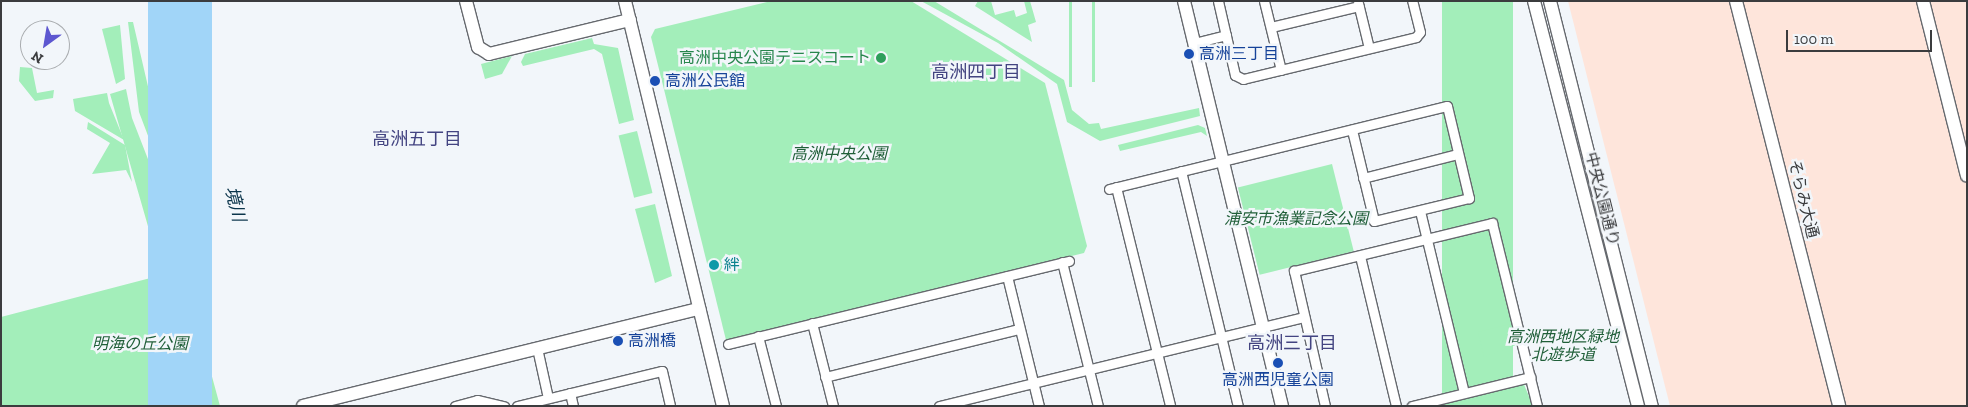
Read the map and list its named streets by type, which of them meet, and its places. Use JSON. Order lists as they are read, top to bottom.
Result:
{
  "streets": {
    "street": ["中央公園通り", "そらみ大通"]
  },
  "districts": ["高洲四丁目", "高洲五丁目", "高洲三丁目"],
  "water": ["境川"],
  "parks": [
    "高洲中央公園",
    "浦安市漁業記念公園",
    "高洲西地区緑地 北遊歩道",
    "明海の丘公園"
  ],
  "places": [
    "高洲三丁目",
    "高洲中央公園テニスコート",
    "高洲公民館",
    "絆",
    "高洲橋",
    "高洲西児童公園"
  ],
  "scale_bar": "100 m",
  "north": "bottom left"
}
